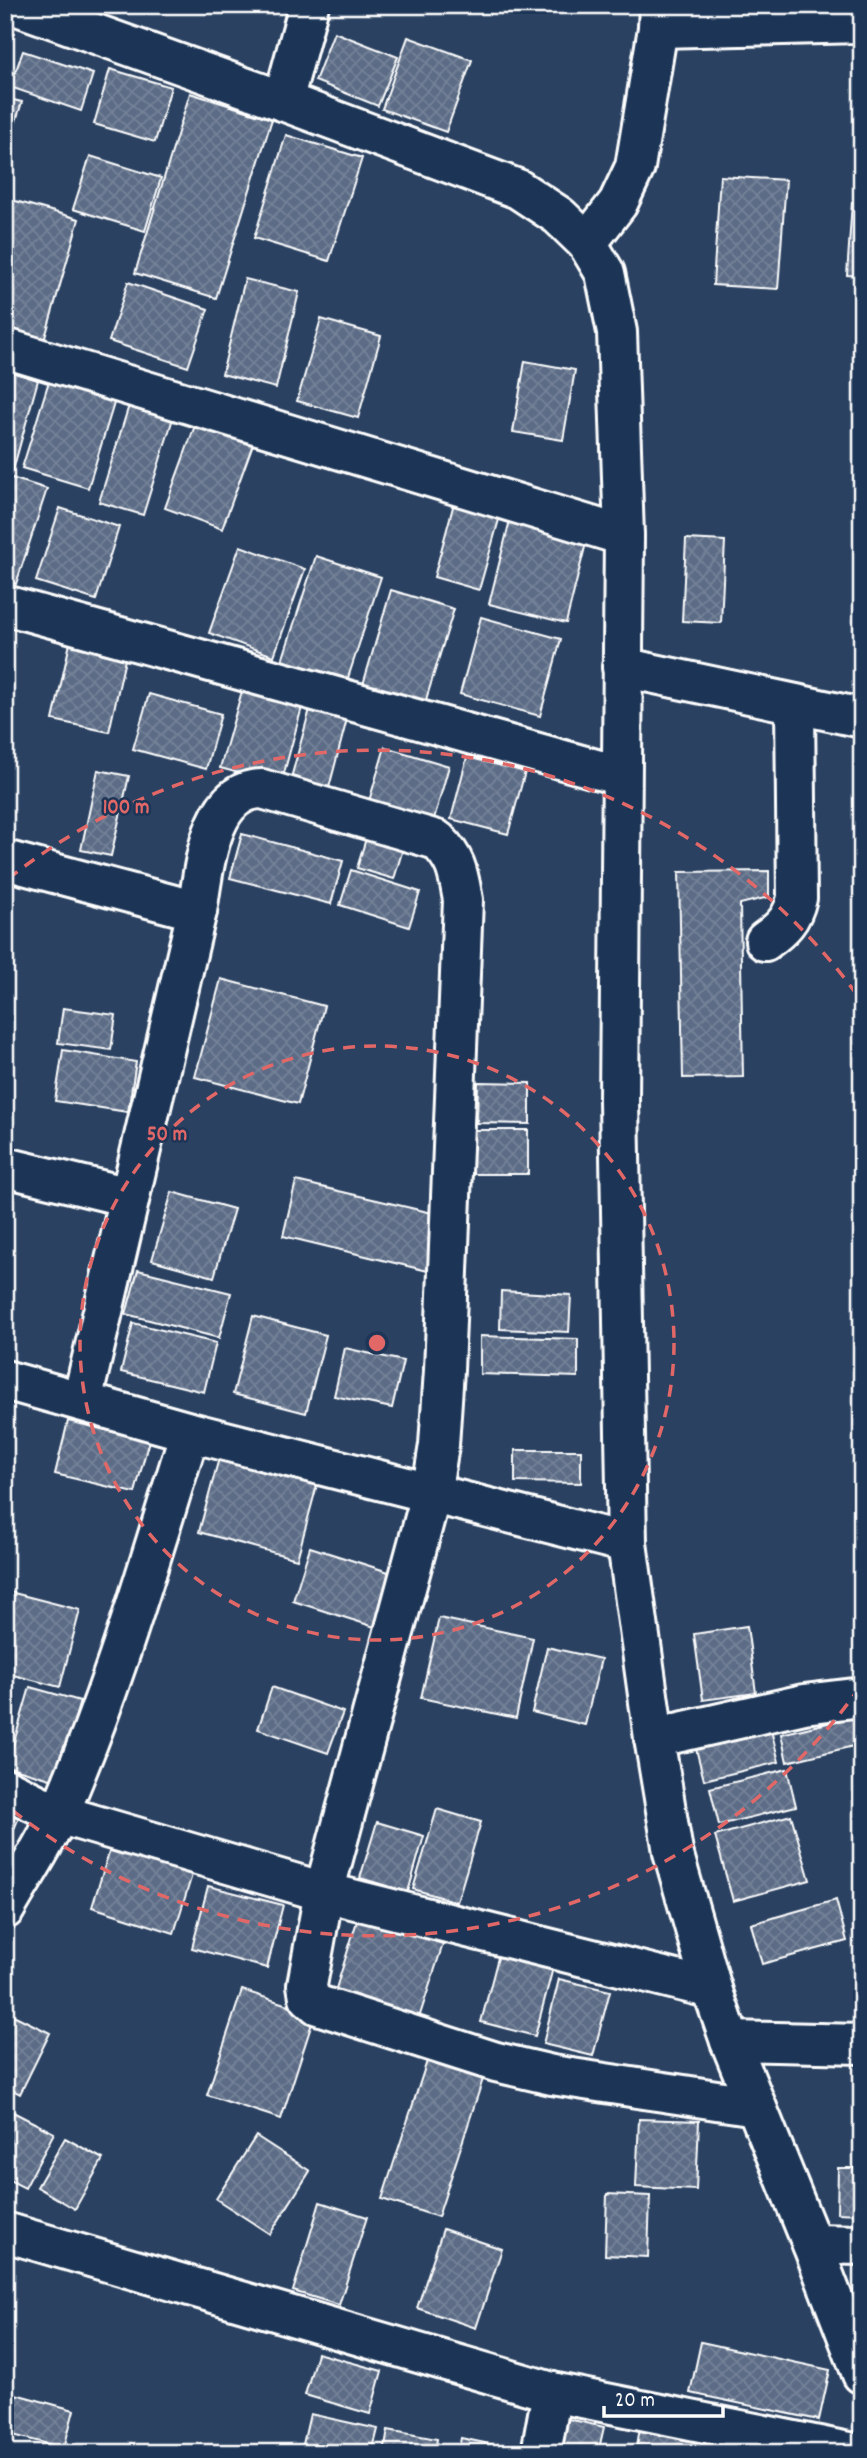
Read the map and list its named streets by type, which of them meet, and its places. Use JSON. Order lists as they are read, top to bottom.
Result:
{
  "scale_bar": "20 m",
  "rings": ["100 m", "50 m"]
}
